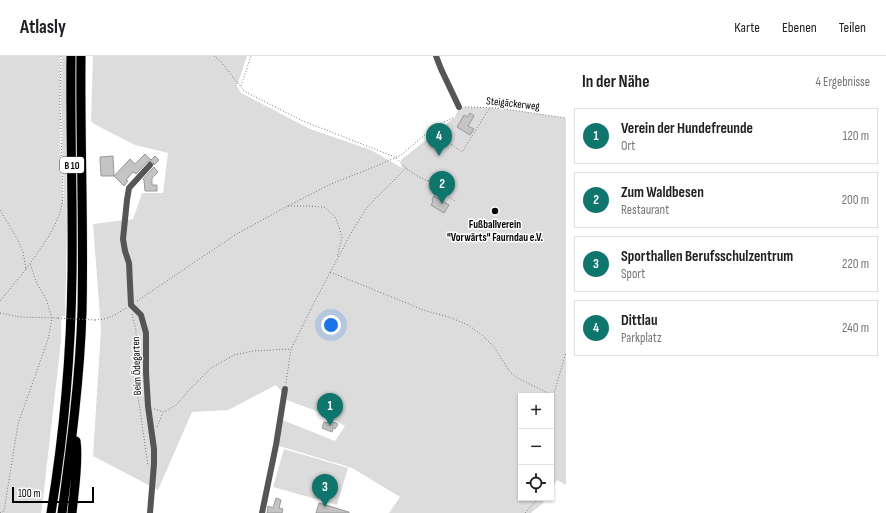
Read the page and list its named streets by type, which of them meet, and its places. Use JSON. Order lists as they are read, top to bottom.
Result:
{
  "streets": {
    "highway": ["B 10"],
    "lane": ["Beim Ödegarten"],
    "path": ["Steigäckerweg"]
  },
  "places": ["Fußballverein \"Vorwärts\" Faurndau e.V."],
  "scale_bar": "100 m",
  "page": {
    "header": "Atlasly",
    "nav": ["Karte", "Ebenen", "Teilen"],
    "heading": ["In der Nähe", "4 Ergebnisse"],
    "list": [
      {
        "mark": "1",
        "name": "Verein der Hundefreunde",
        "note": "Ort",
        "value": "120 m"
      },
      {
        "mark": "2",
        "name": "Zum Waldbesen",
        "note": "Restaurant",
        "value": "200 m"
      },
      {
        "mark": "3",
        "name": "Sporthallen Berufsschulzentrum",
        "note": "Sport",
        "value": "220 m"
      },
      {
        "mark": "4",
        "name": "Dittlau",
        "note": "Parkplatz",
        "value": "240 m"
      }
    ],
    "pins": [
      "4",
      "2",
      "1",
      "3"
    ],
    "map_buttons": ["+", "−"],
    "scale": "100 m"
  }
}
